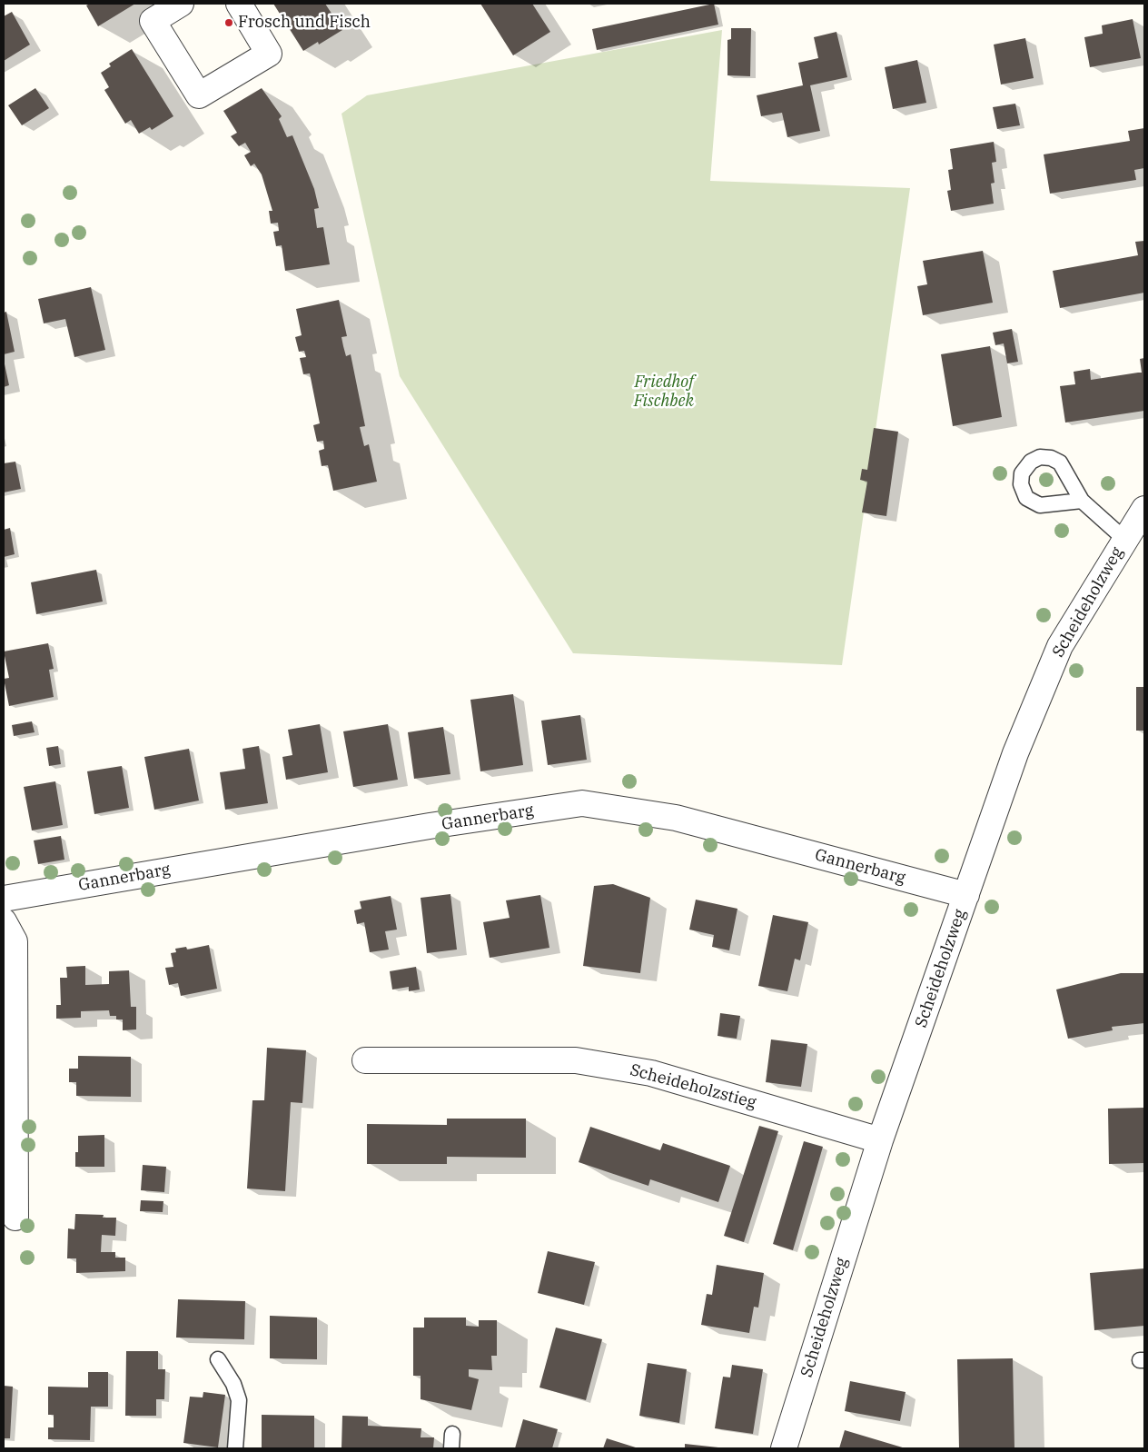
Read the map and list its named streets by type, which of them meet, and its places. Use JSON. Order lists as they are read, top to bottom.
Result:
{
  "streets": {
    "street": ["Scheideholzweg", "Gannerbarg", "Scheideholzstieg"]
  },
  "crossings": [
    ["Scheideholzweg", "Gannerbarg"],
    ["Scheideholzweg", "Scheideholzstieg"]
  ],
  "parks": ["Friedhof Fischbek"],
  "places": ["Frosch und Fisch"]
}
